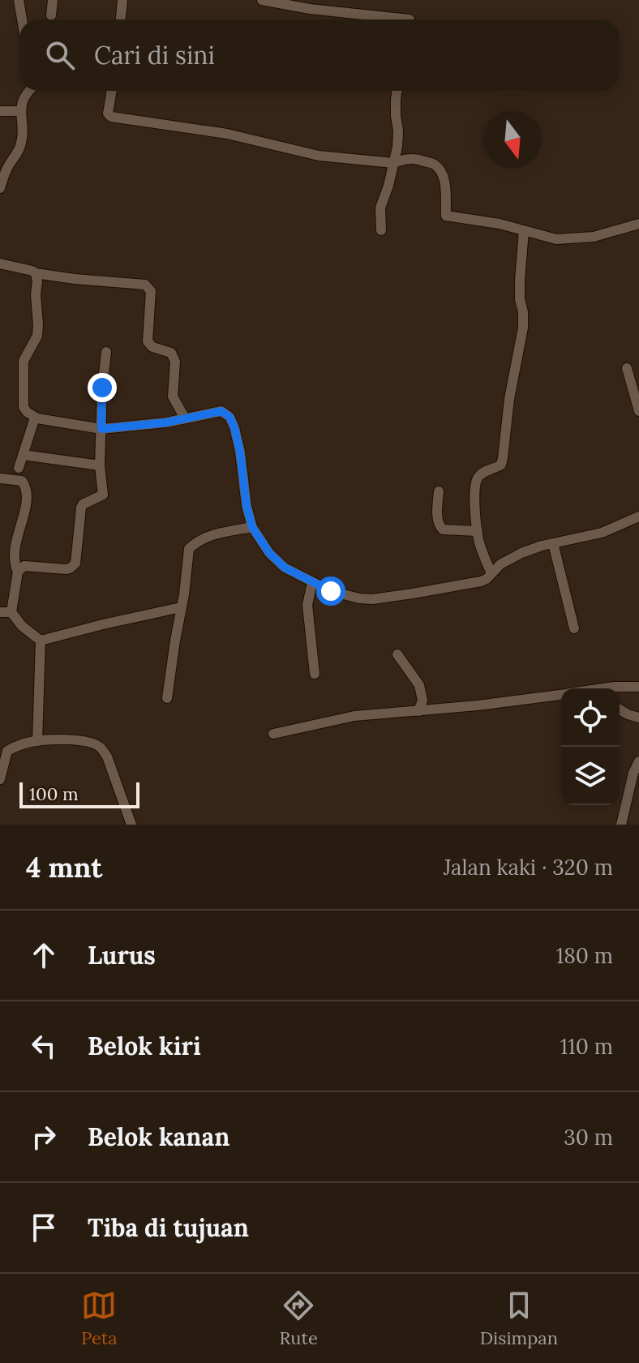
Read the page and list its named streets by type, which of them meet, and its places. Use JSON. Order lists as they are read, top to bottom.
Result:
{
  "scale_bar": "100 m",
  "north": "bottom",
  "page": {
    "search": "Cari di sini",
    "scale": "100 m",
    "heading": ["4 mnt", "Jalan kaki · 320 m"],
    "list": [
      ["Lurus", "180 m"],
      ["Belok kiri", "110 m"],
      ["Belok kanan", "30 m"],
      "Tiba di tujuan"
    ],
    "nav": ["Peta", "Rute", "Disimpan"]
  }
}
